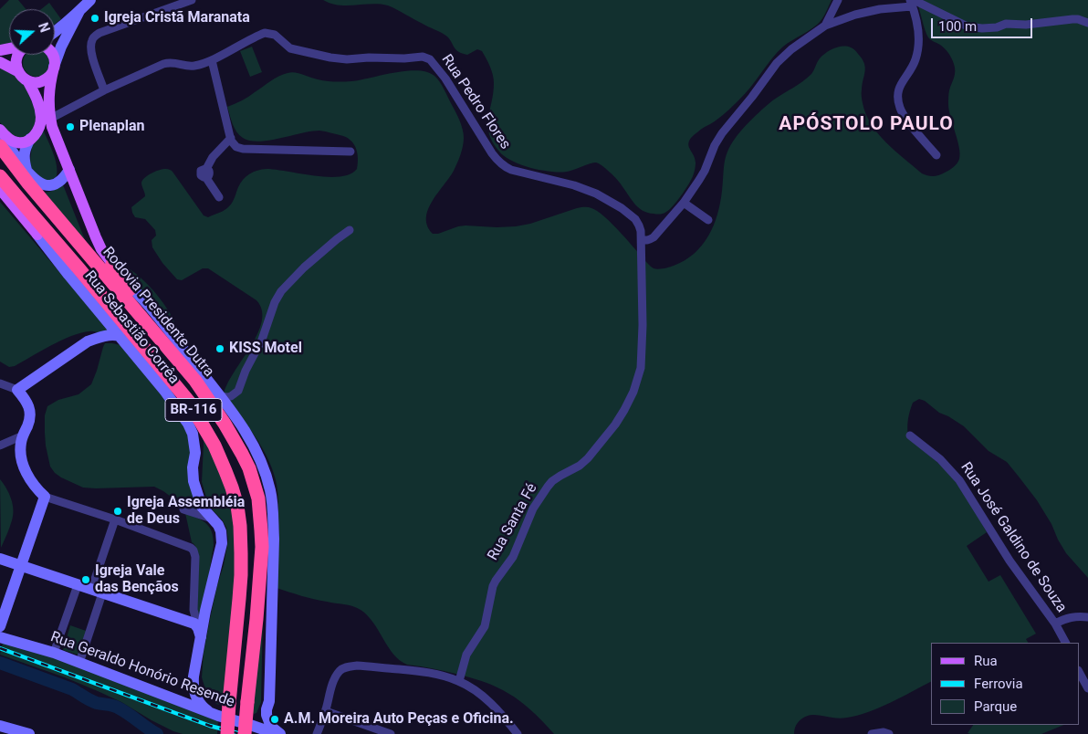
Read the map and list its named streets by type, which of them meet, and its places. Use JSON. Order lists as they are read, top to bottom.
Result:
{
  "streets": {
    "highway": ["Rodovia Presidente Dutra", "BR-116"],
    "main road": ["Rua Sebastião Corrêa", "Rua Geraldo Honório Resende"],
    "street": ["Rua Pedro Flores", "Rua Santa Fé", "Rua José Galdino de Souza"]
  },
  "crossings": [
    ["Rua Pedro Flores", "Rua Santa Fé"],
    ["Rodovia Presidente Dutra", "Rua Geraldo Honório Resende"],
    ["Rua Sebastião Corrêa", "Rua Geraldo Honório Resende"]
  ],
  "districts": ["APÓSTOLO PAULO"],
  "places": [
    "Igreja Cristã Maranata",
    "Plenaplan",
    "KISS Motel",
    "Igreja Assembléia de Deus",
    "Igreja Vale das Bençãos",
    "A.M. Moreira Auto Peças e Oficina."
  ],
  "legend": ["Rua", "Ferrovia", "Parque"],
  "scale_bar": "100 m",
  "north": "right"
}
